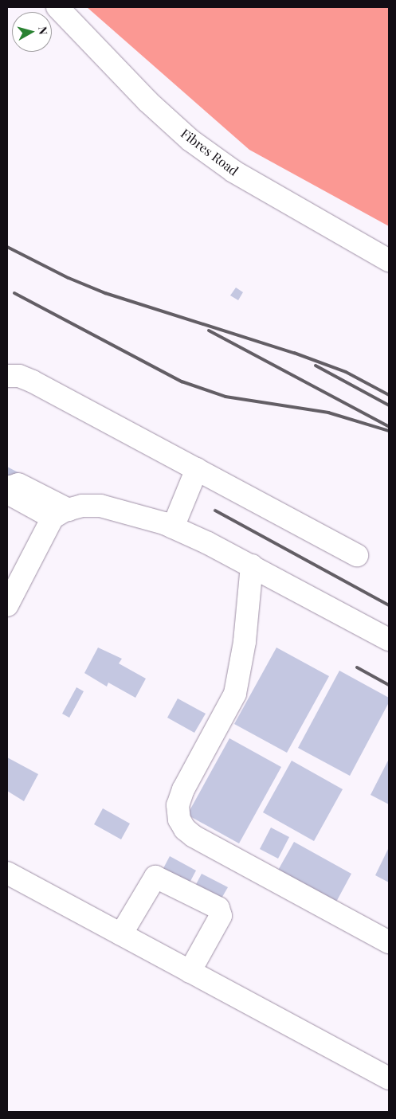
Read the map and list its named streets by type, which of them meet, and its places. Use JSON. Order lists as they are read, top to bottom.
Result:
{
  "streets": {
    "street": ["Fibres Road"]
  },
  "north": "right"
}
